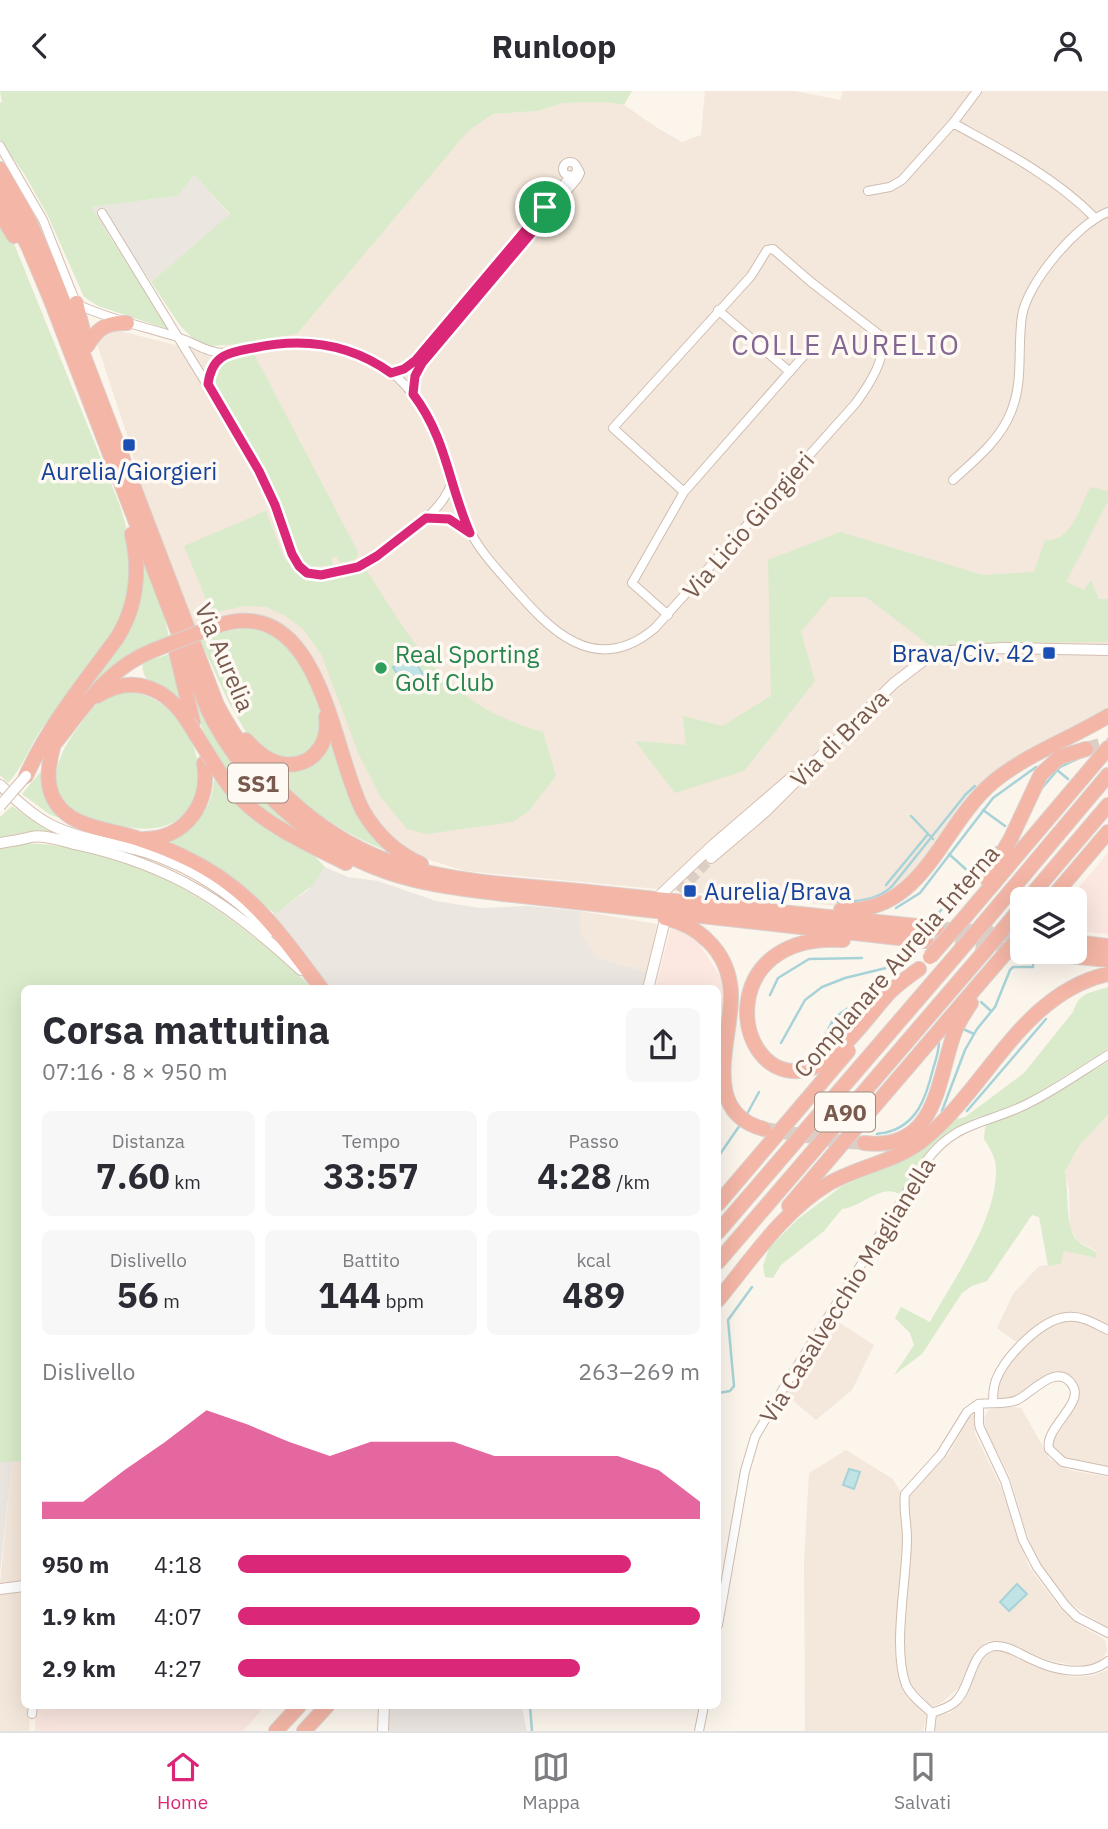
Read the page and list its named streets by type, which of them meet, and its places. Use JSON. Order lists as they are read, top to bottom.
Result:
{
  "streets": {
    "highway": [
      "Via Aurelia",
      "SS1",
      "Complanare Aurelia Interna",
      "A90"
    ],
    "street": ["Via Licio Giorgieri", "Via di Brava", "Via Casalvecchio Maglianella"]
  },
  "districts": ["COLLE AURELIO"],
  "places": {
    "transit": ["Aurelia/Giorgieri", "Brava/Civ. 42", "Aurelia/Brava"],
    "other": ["Real Sporting Golf Club"]
  },
  "page": {
    "header": "Runloop",
    "heading": ["Corsa mattutina", "07:16 · 8 × 950 m"],
    "stats": [
      ["Distanza", "7.60 km"],
      ["Tempo", "33:57"],
      ["Passo", "4:28 /km"],
      ["Dislivello", "56 m"],
      ["Battito", "144 bpm"],
      ["kcal", "489"]
    ],
    "chart": ["Dislivello", "263–269 m"],
    "list": [
      {
        "name": "950 m",
        "note": "4:18"
      },
      {
        "name": "1.9 km",
        "note": "4:07"
      },
      {
        "name": "2.9 km",
        "note": "4:27"
      }
    ],
    "tabs": ["Home", "Mappa", "Salvati"]
  }
}
